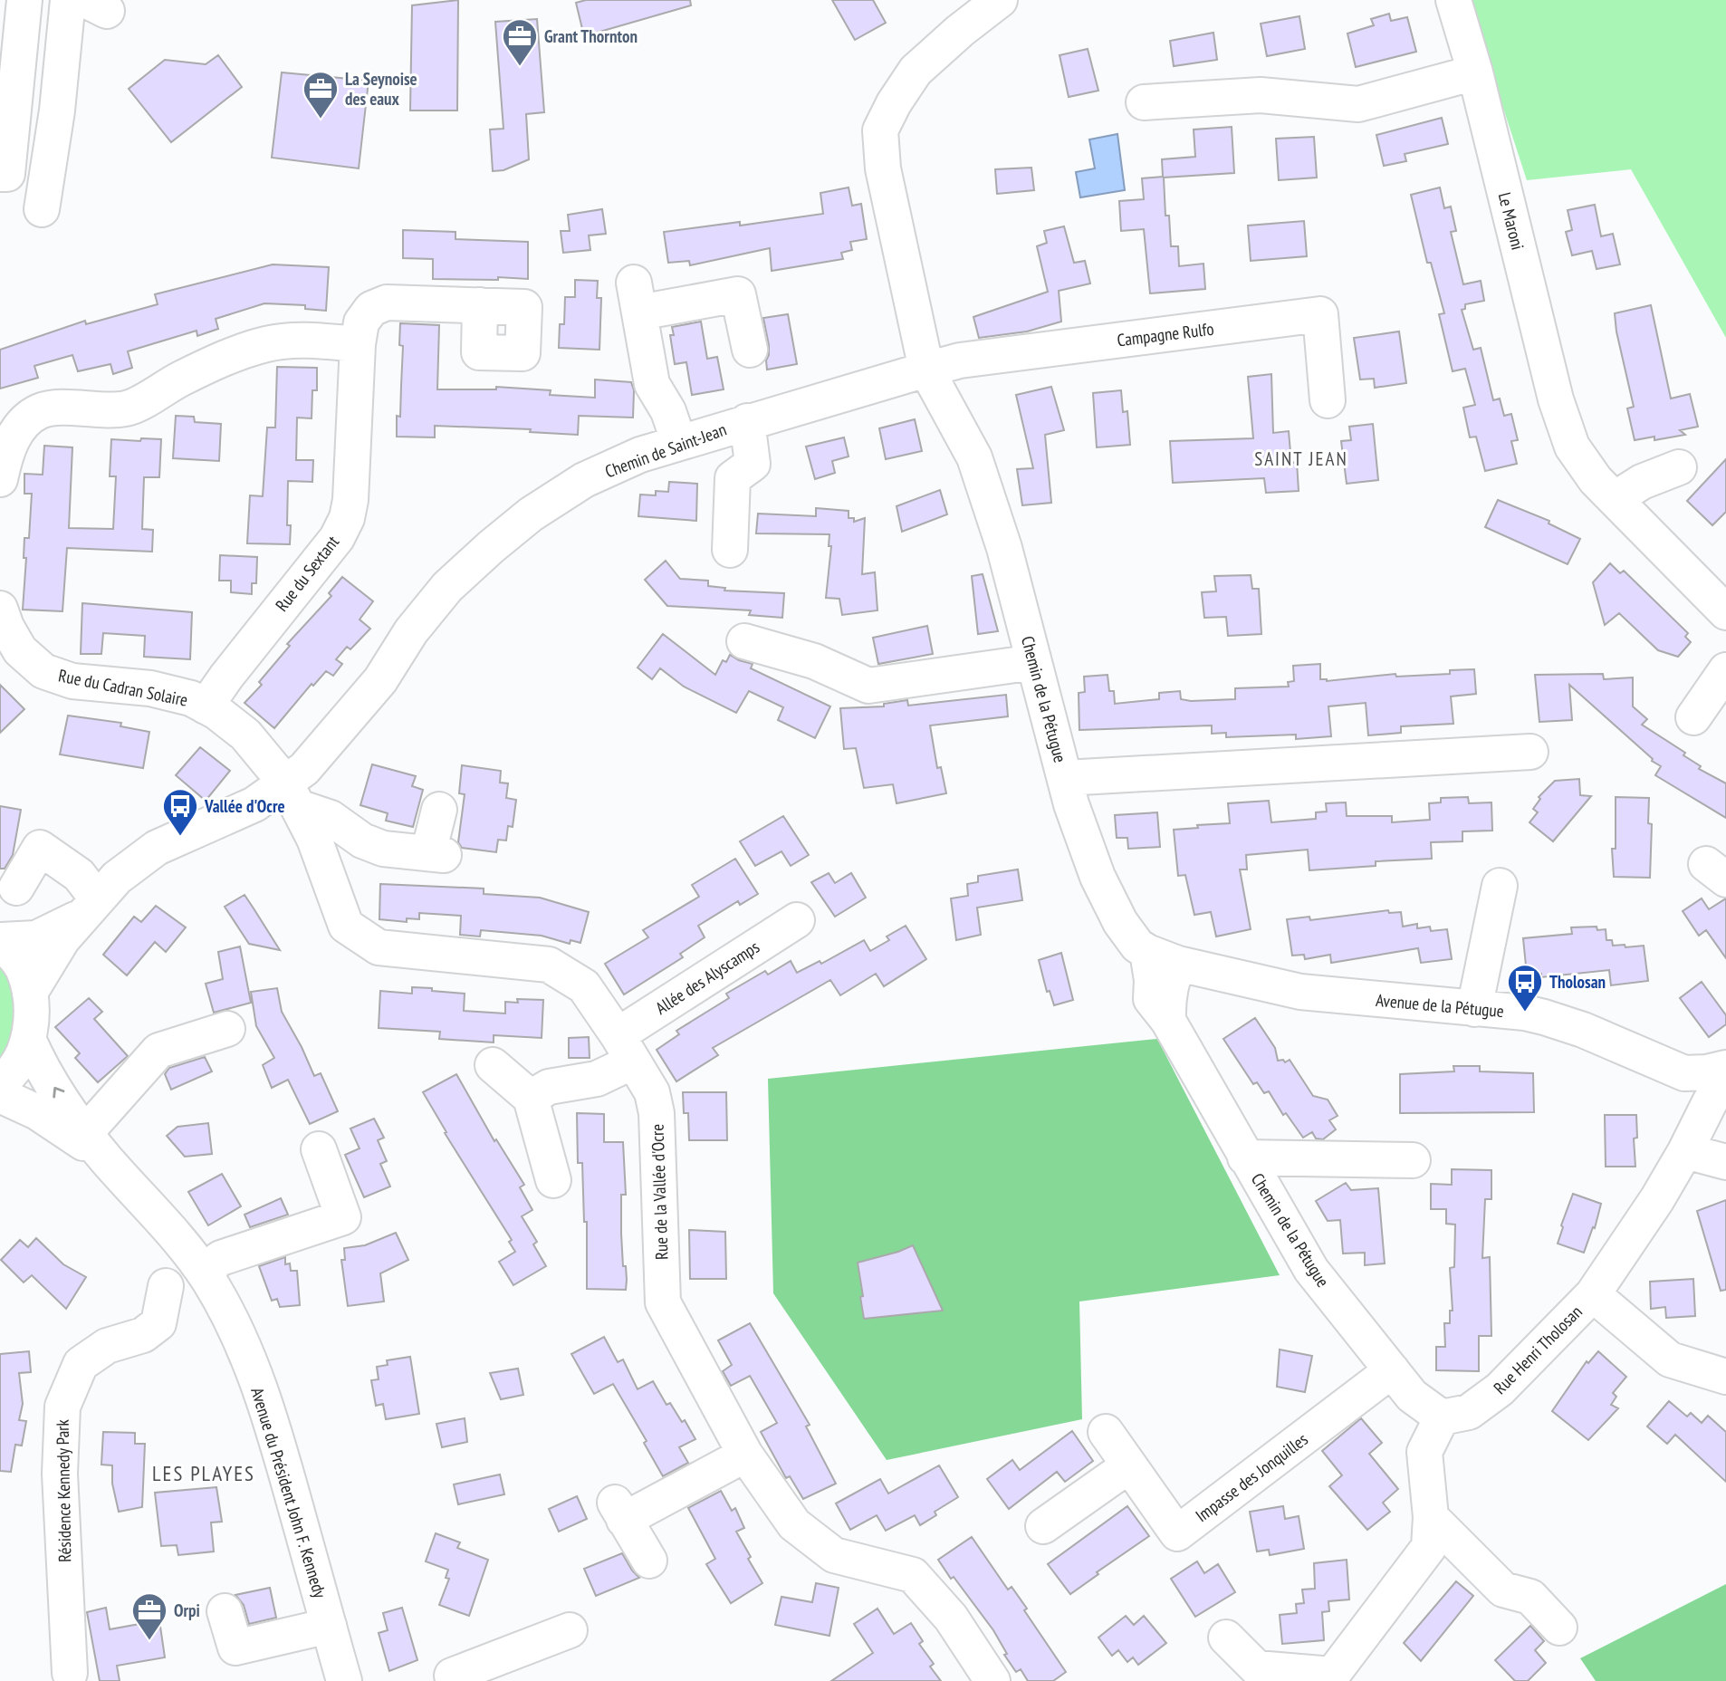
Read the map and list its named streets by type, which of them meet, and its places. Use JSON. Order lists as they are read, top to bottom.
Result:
{
  "streets": {
    "street": [
      "Le Maroni",
      "Campagne Rulfo",
      "Chemin de Saint-Jean",
      "Rue du Sextant",
      "Rue du Cadran Solaire",
      "Chemin de la Pétugue",
      "Allée des Alyscamps",
      "Avenue de la Pétugue",
      "Rue de la Vallée d'Ocre",
      "Rue Henri Tholosan",
      "Impasse des Jonquilles",
      "Résidence Kennedy Park",
      "Avenue du Président John F. Kennedy"
    ]
  },
  "crossings": [
    ["Campagne Rulfo", "Chemin de Saint-Jean"],
    ["Campagne Rulfo", "Chemin de la Pétugue"],
    ["Chemin de Saint-Jean", "Rue du Cadran Solaire"],
    ["Chemin de Saint-Jean", "Chemin de la Pétugue"],
    ["Chemin de Saint-Jean", "Rue de la Vallée d'Ocre"],
    ["Rue du Sextant", "Rue du Cadran Solaire"],
    ["Rue du Cadran Solaire", "Rue de la Vallée d'Ocre"],
    ["Chemin de la Pétugue", "Avenue de la Pétugue"],
    ["Chemin de la Pétugue", "Rue Henri Tholosan"],
    ["Chemin de la Pétugue", "Impasse des Jonquilles"],
    ["Allée des Alyscamps", "Rue de la Vallée d'Ocre"],
    ["Avenue de la Pétugue", "Rue Henri Tholosan"]
  ],
  "districts": ["SAINT JEAN", "LES PLAYES"],
  "places": {
    "office": ["Grant Thornton", "La Seynoise des eaux", "Orpi"],
    "bus stop": ["Vallée d'Ocre", "Tholosan"]
  }
}
